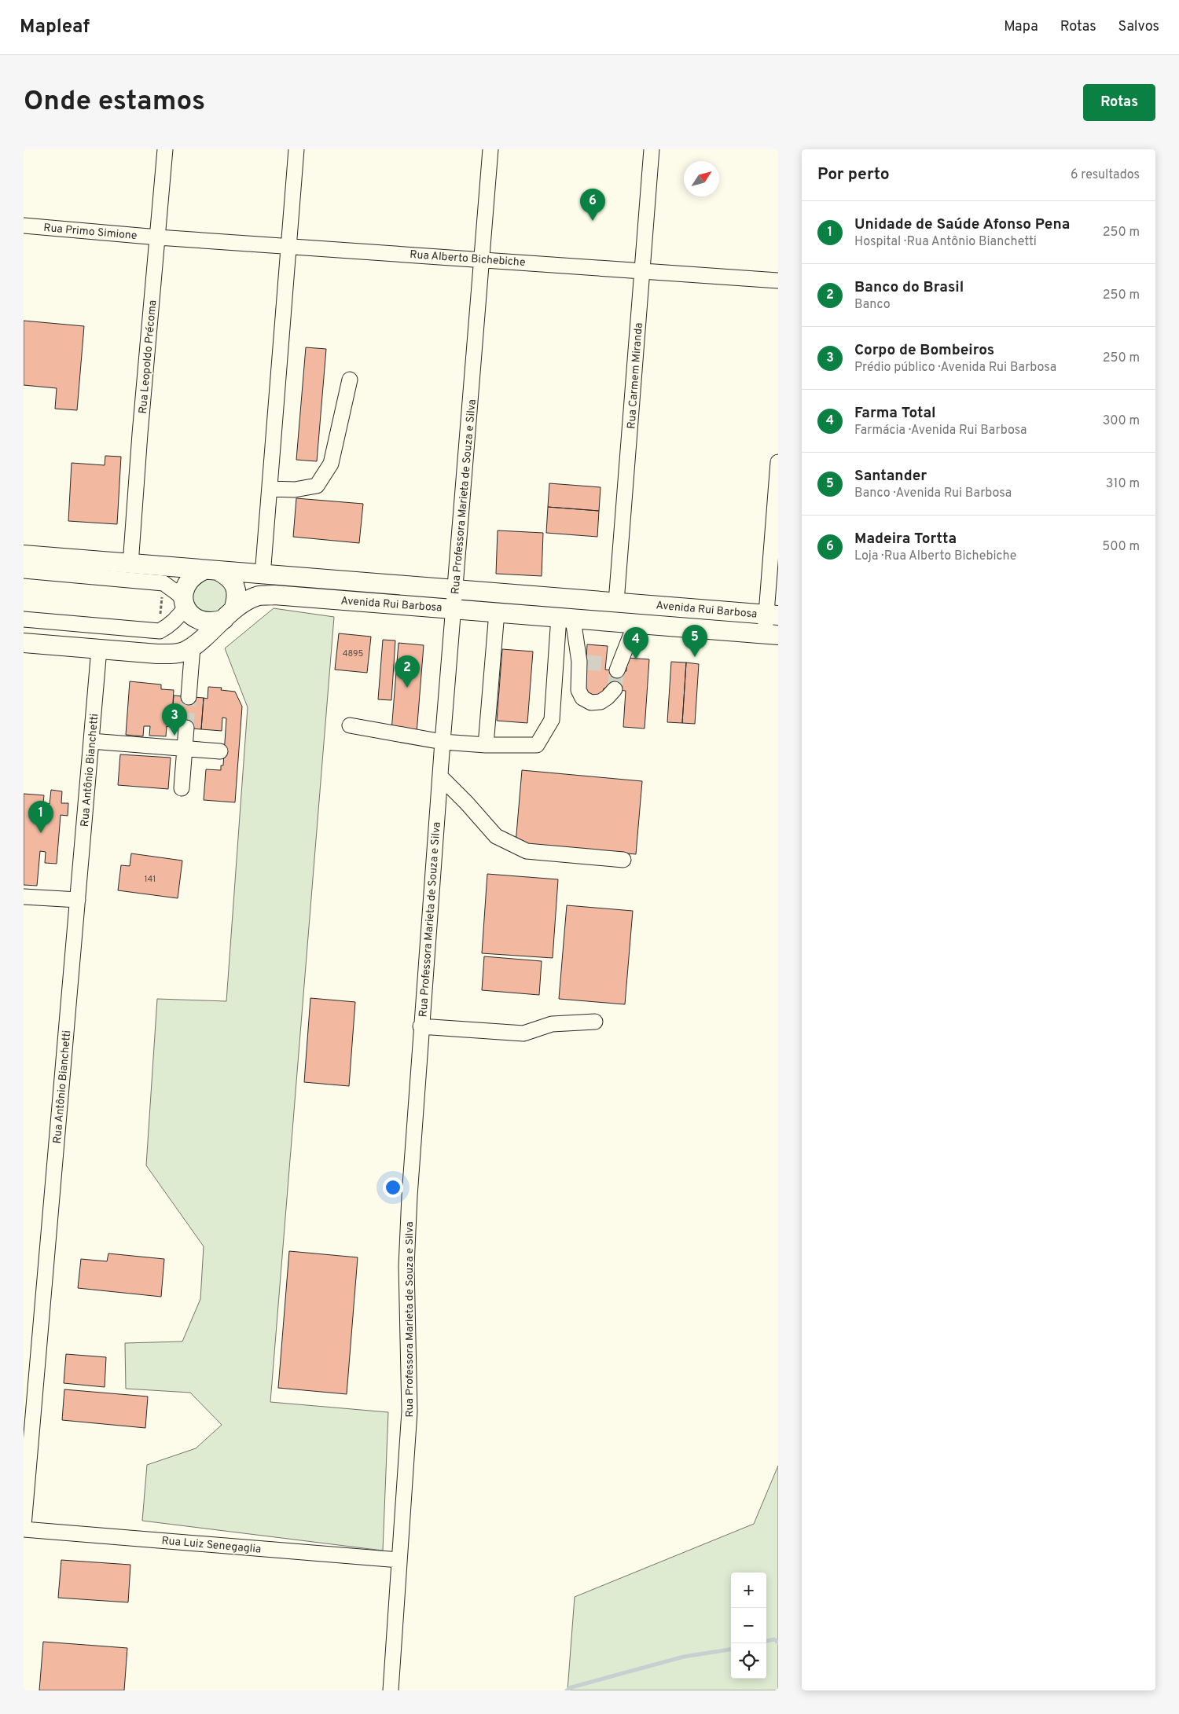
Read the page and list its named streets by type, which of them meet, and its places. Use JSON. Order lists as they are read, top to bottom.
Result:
{
  "streets": {
    "main road": ["Avenida Rui Barbosa"],
    "street": [
      "Rua Primo Simione",
      "Rua Alberto Bichebiche",
      "Rua Leopoldo Précoma",
      "Rua Carmem Miranda",
      "Rua Professora Marieta de Souza e Silva",
      "Rua Antônio Bianchetti",
      "Rua Luiz Senegaglia"
    ]
  },
  "crossings": [
    ["Rua Primo Simione", "Rua Alberto Bichebiche"],
    ["Rua Primo Simione", "Rua Leopoldo Précoma"],
    ["Rua Alberto Bichebiche", "Rua Leopoldo Précoma"],
    ["Rua Alberto Bichebiche", "Rua Carmem Miranda"],
    ["Rua Alberto Bichebiche", "Rua Professora Marieta de Souza e Silva"],
    ["Rua Leopoldo Précoma", "Avenida Rui Barbosa"],
    ["Rua Carmem Miranda", "Avenida Rui Barbosa"],
    ["Rua Professora Marieta de Souza e Silva", "Avenida Rui Barbosa"],
    ["Rua Professora Marieta de Souza e Silva", "Rua Luiz Senegaglia"],
    ["Avenida Rui Barbosa", "Rua Antônio Bianchetti"]
  ],
  "house_numbers": ["4895", "141"],
  "north": "top right",
  "page": {
    "header": "Mapleaf",
    "nav": ["Mapa", "Rotas", "Salvos"],
    "buttons": "Rotas",
    "title": "Onde estamos",
    "heading": ["Por perto", "6 resultados"],
    "pins": [
      "6",
      "5",
      "4",
      "2",
      "3",
      "1"
    ],
    "list": [
      {
        "mark": "1",
        "name": "Unidade de Saúde Afonso Pena",
        "note": "Hospital · Rua Antônio Bianchetti",
        "value": "250 m"
      },
      {
        "mark": "2",
        "name": "Banco do Brasil",
        "note": "Banco",
        "value": "250 m"
      },
      {
        "mark": "3",
        "name": "Corpo de Bombeiros",
        "note": "Prédio público · Avenida Rui Barbosa",
        "value": "250 m"
      },
      {
        "mark": "4",
        "name": "Farma Total",
        "note": "Farmácia · Avenida Rui Barbosa",
        "value": "300 m"
      },
      {
        "mark": "5",
        "name": "Santander",
        "note": "Banco · Avenida Rui Barbosa",
        "value": "310 m"
      },
      {
        "mark": "6",
        "name": "Madeira Tortta",
        "note": "Loja · Rua Alberto Bichebiche",
        "value": "500 m"
      }
    ],
    "map_buttons": ["+", "−"]
  }
}
